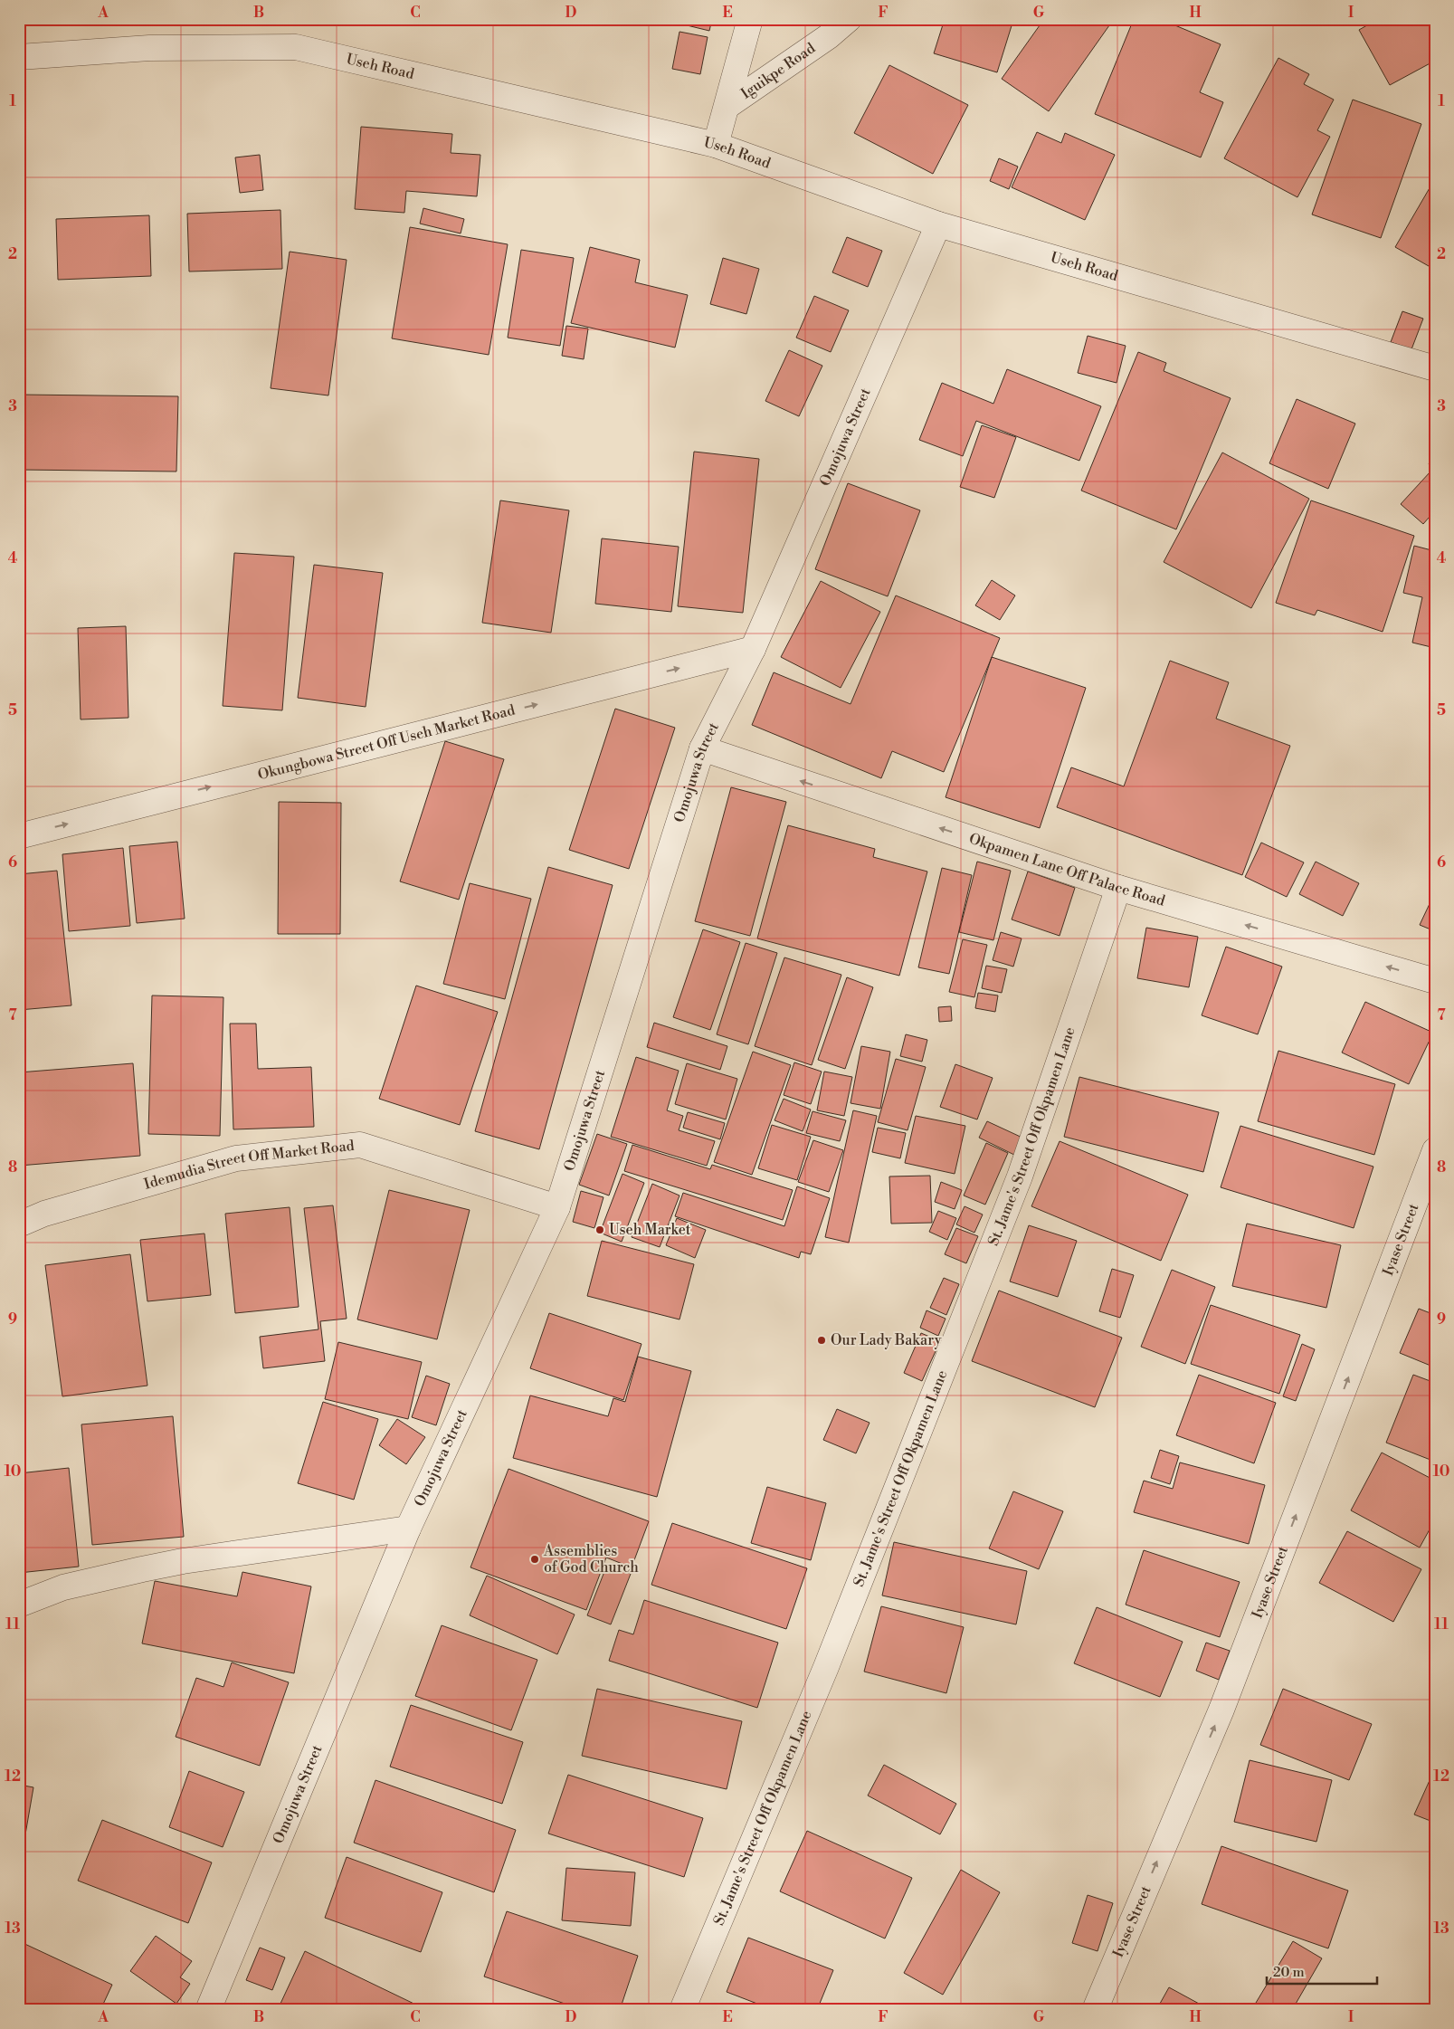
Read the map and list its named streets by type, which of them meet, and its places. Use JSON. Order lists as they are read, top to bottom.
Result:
{
  "streets": {
    "street": [
      "Useh Road",
      "Iguikpe Road",
      "Omojuwa Street",
      "Okungbowa Street Off Useh Market Road",
      "Okpamen Lane Off Palace Road",
      "St. Jame's Street Off Okpamen Lane",
      "Idemudia Street Off Market Road",
      "Iyase Street"
    ]
  },
  "crossings": [
    ["Useh Road", "Omojuwa Street"],
    ["Omojuwa Street", "Okungbowa Street Off Useh Market Road"],
    ["Omojuwa Street", "Okpamen Lane Off Palace Road"],
    ["Omojuwa Street", "Idemudia Street Off Market Road"],
    ["Okpamen Lane Off Palace Road", "St. Jame's Street Off Okpamen Lane"]
  ],
  "one_way": ["Okungbowa Street Off Useh Market Road", "Okpamen Lane Off Palace Road", "Iyase Street"],
  "places": ["Useh Market", "Our Lady Bakary", "Assemblies of God Church"],
  "scale_bar": "20 m",
  "grid": {
    "columns": [
      "A",
      "B",
      "C",
      "D",
      "E",
      "F",
      "G",
      "H",
      "I"
    ],
    "rows": [
      "1",
      "2",
      "3",
      "4",
      "5",
      "6",
      "7",
      "8",
      "9",
      "10",
      "11",
      "12",
      "13"
    ]
  }
}
